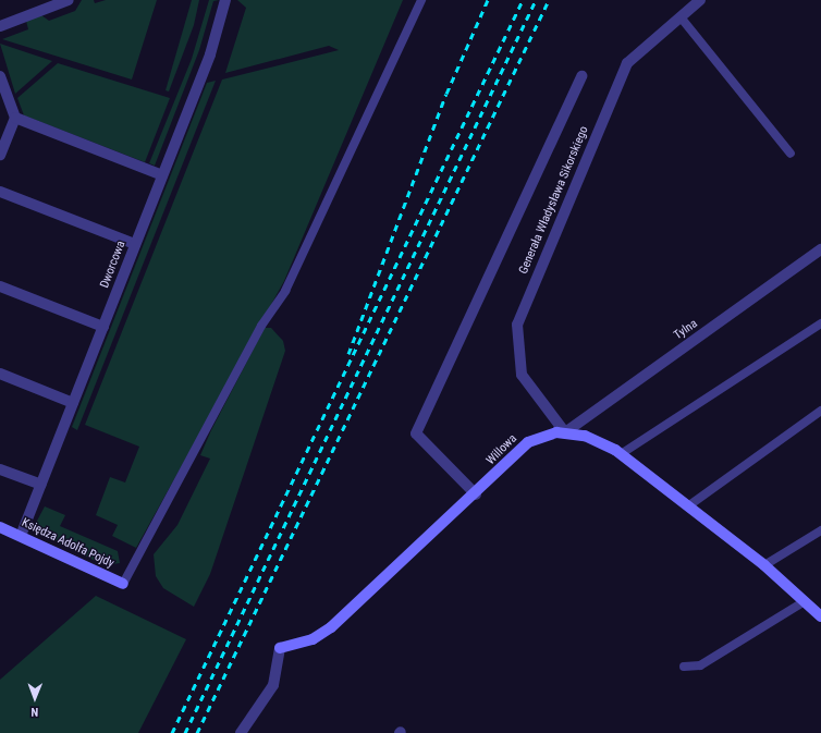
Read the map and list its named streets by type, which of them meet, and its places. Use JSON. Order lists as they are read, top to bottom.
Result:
{
  "streets": {
    "street": [
      "Generała Władysława Sikorskiego",
      "Dworcowa",
      "Tylna",
      "Willowa",
      "Księdza Adolfa Pojdy"
    ]
  },
  "crossings": [
    ["Generała Władysława Sikorskiego", "Tylna"],
    ["Generała Władysława Sikorskiego", "Willowa"],
    ["Dworcowa", "Księdza Adolfa Pojdy"],
    ["Tylna", "Willowa"]
  ],
  "north": "bottom"
}
